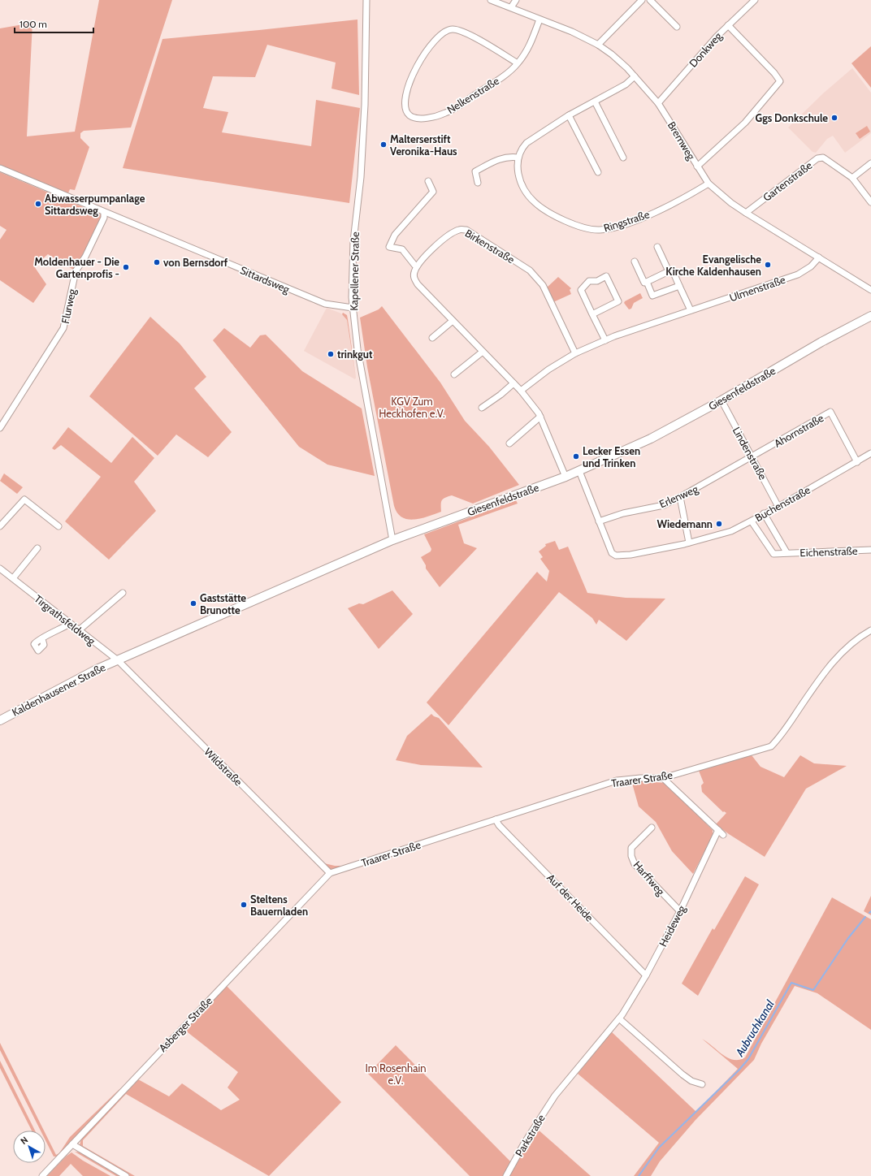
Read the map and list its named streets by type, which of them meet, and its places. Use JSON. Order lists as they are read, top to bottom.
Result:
{
  "streets": {
    "main road": ["Giesenfeldstraße", "Kaldenhausener Straße"],
    "street": [
      "Donkweg",
      "Nelkenstraße",
      "Bremweg",
      "Gartenstraße",
      "Ringstraße",
      "Birkenstraße",
      "Kapellener Straße",
      "Sittardsweg",
      "Ulmenstraße",
      "Flurweg",
      "Ahornstraße",
      "Lindenstraße",
      "Erlenweg",
      "Buchenstraße",
      "Eichenstraße",
      "Tirgrathsfeldweg",
      "Wildstraße",
      "Traarer Straße",
      "Harffweg",
      "Auf der Heide",
      "Heideweg",
      "Asberger Straße",
      "Parkstraße"
    ]
  },
  "crossings": [
    ["Donkweg", "Bremweg"],
    ["Nelkenstraße", "Bremweg"],
    ["Bremweg", "Gartenstraße"],
    ["Bremweg", "Ringstraße"],
    ["Bremweg", "Ulmenstraße"],
    ["Birkenstraße", "Ulmenstraße"],
    ["Kapellener Straße", "Sittardsweg"],
    ["Kapellener Straße", "Giesenfeldstraße"],
    ["Sittardsweg", "Flurweg"],
    ["Giesenfeldstraße", "Lindenstraße"],
    ["Giesenfeldstraße", "Buchenstraße"],
    ["Giesenfeldstraße", "Tirgrathsfeldweg"],
    ["Giesenfeldstraße", "Kaldenhausener Straße"],
    ["Giesenfeldstraße", "Wildstraße"],
    ["Ahornstraße", "Lindenstraße"],
    ["Ahornstraße", "Erlenweg"],
    ["Ahornstraße", "Buchenstraße"],
    ["Lindenstraße", "Erlenweg"],
    ["Lindenstraße", "Buchenstraße"],
    ["Erlenweg", "Buchenstraße"],
    ["Buchenstraße", "Eichenstraße"],
    ["Tirgrathsfeldweg", "Kaldenhausener Straße"],
    ["Tirgrathsfeldweg", "Wildstraße"],
    ["Kaldenhausener Straße", "Wildstraße"],
    ["Wildstraße", "Traarer Straße"],
    ["Wildstraße", "Asberger Straße"],
    ["Traarer Straße", "Auf der Heide"],
    ["Traarer Straße", "Asberger Straße"],
    ["Harffweg", "Heideweg"],
    ["Auf der Heide", "Heideweg"],
    ["Heideweg", "Parkstraße"]
  ],
  "water": ["Aubruchkanal"],
  "parks": ["KGV Zum Heckhofen e.V.", "Im Rosenhain e.V."],
  "places": [
    "Ggs Donkschule",
    "Malterserstift Veronika-Haus",
    "Abwasserpumpanlage Sittardsweg",
    "von Bernsdorf",
    "Evangelische Kirche Kaldenhausen",
    "Moldenhauer - Die Gartenprofis -",
    "trinkgut",
    "Lecker Essen und Trinken",
    "Wiedemann",
    "Gaststätte Brunotte",
    "Steltens Bauernladen"
  ],
  "scale_bar": "100 m",
  "north": "top left"
}
